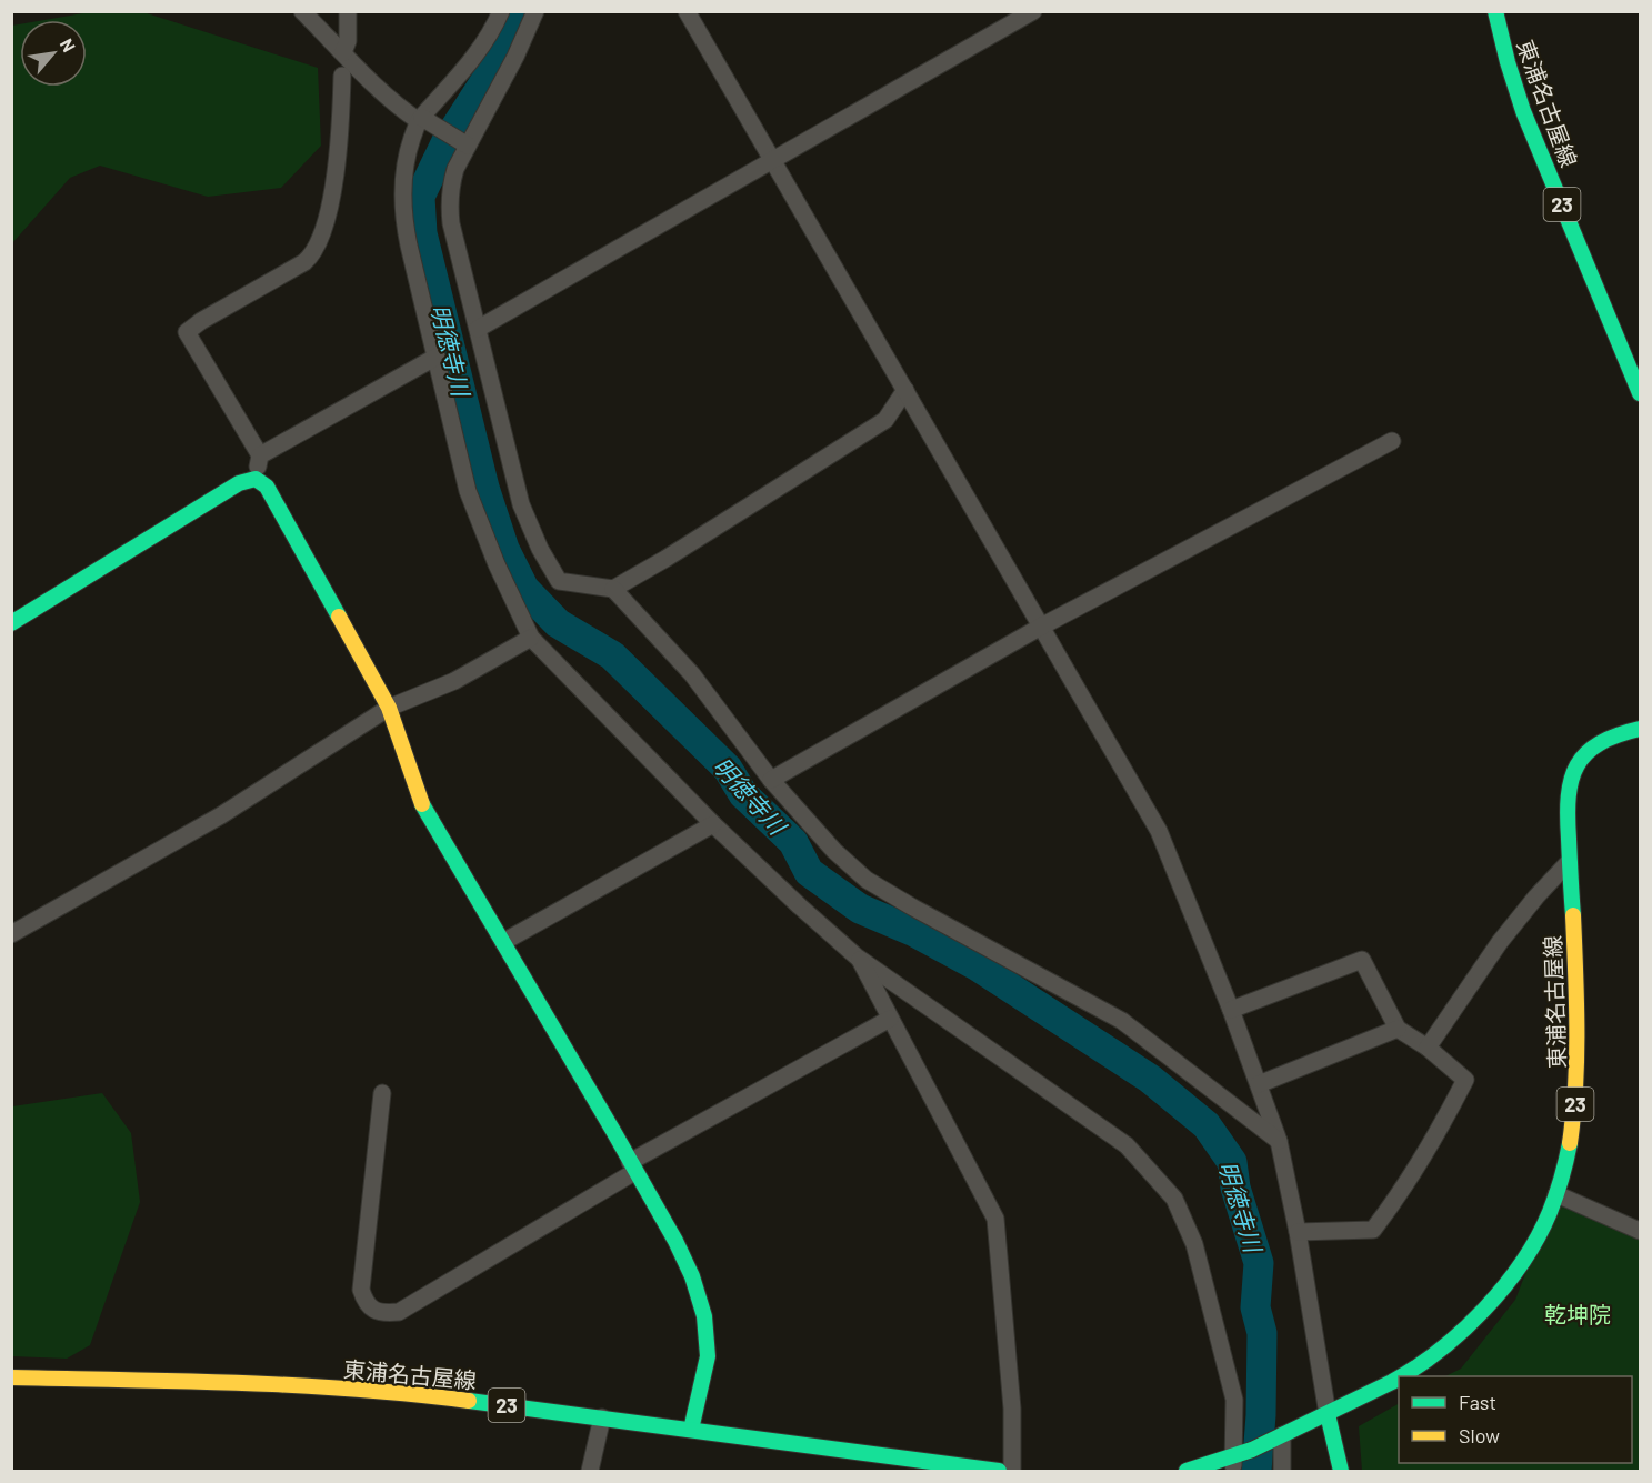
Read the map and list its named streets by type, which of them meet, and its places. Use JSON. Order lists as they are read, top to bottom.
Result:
{
  "streets": {
    "main road": ["東浦名古屋線", "23"]
  },
  "water": ["明徳寺川"],
  "parks": ["乾坤院"],
  "legend": ["Fast", "Slow"],
  "north": "top right"
}
